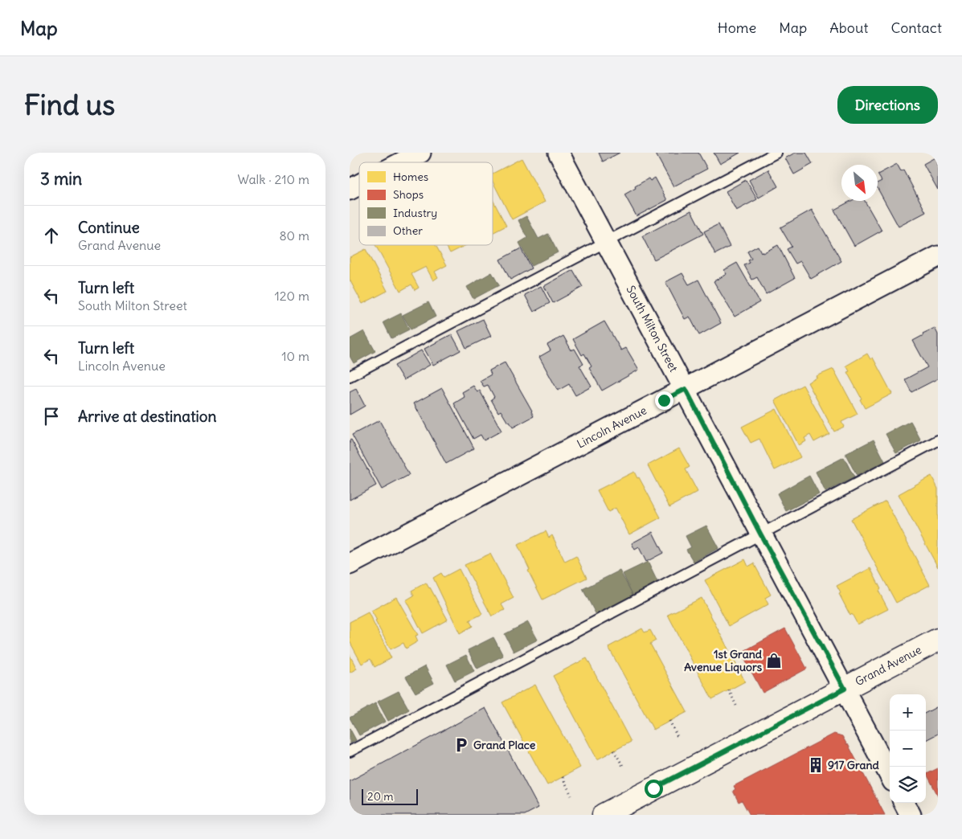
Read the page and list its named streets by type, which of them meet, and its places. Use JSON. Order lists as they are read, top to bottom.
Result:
{
  "streets": {
    "main road": ["Grand Avenue"],
    "street": ["South Milton Street", "Lincoln Avenue"]
  },
  "crossings": [
    ["South Milton Street", "Lincoln Avenue"],
    ["South Milton Street", "Grand Avenue"]
  ],
  "places": {
    "shop": ["1st Grand Avenue Liquors"],
    "parking": ["Grand Place"],
    "building": ["917 Grand"]
  },
  "legend": [
    "Homes",
    "Shops",
    "Industry",
    "Other"
  ],
  "scale_bar": "20 m",
  "north": "bottom right",
  "page": {
    "header": "Map",
    "nav": [
      "Home",
      "Map",
      "About",
      "Contact"
    ],
    "buttons": "Directions",
    "title": "Find us",
    "heading": ["3 min", "Walk · 210 m"],
    "list": [
      ["Continue", "Grand Avenue", "80 m"],
      ["Turn left", "South Milton Street", "120 m"],
      ["Turn left", "Lincoln Avenue", "10 m"],
      "Arrive at destination"
    ],
    "map_buttons": ["+", "−"],
    "scale": "20 m"
  }
}
